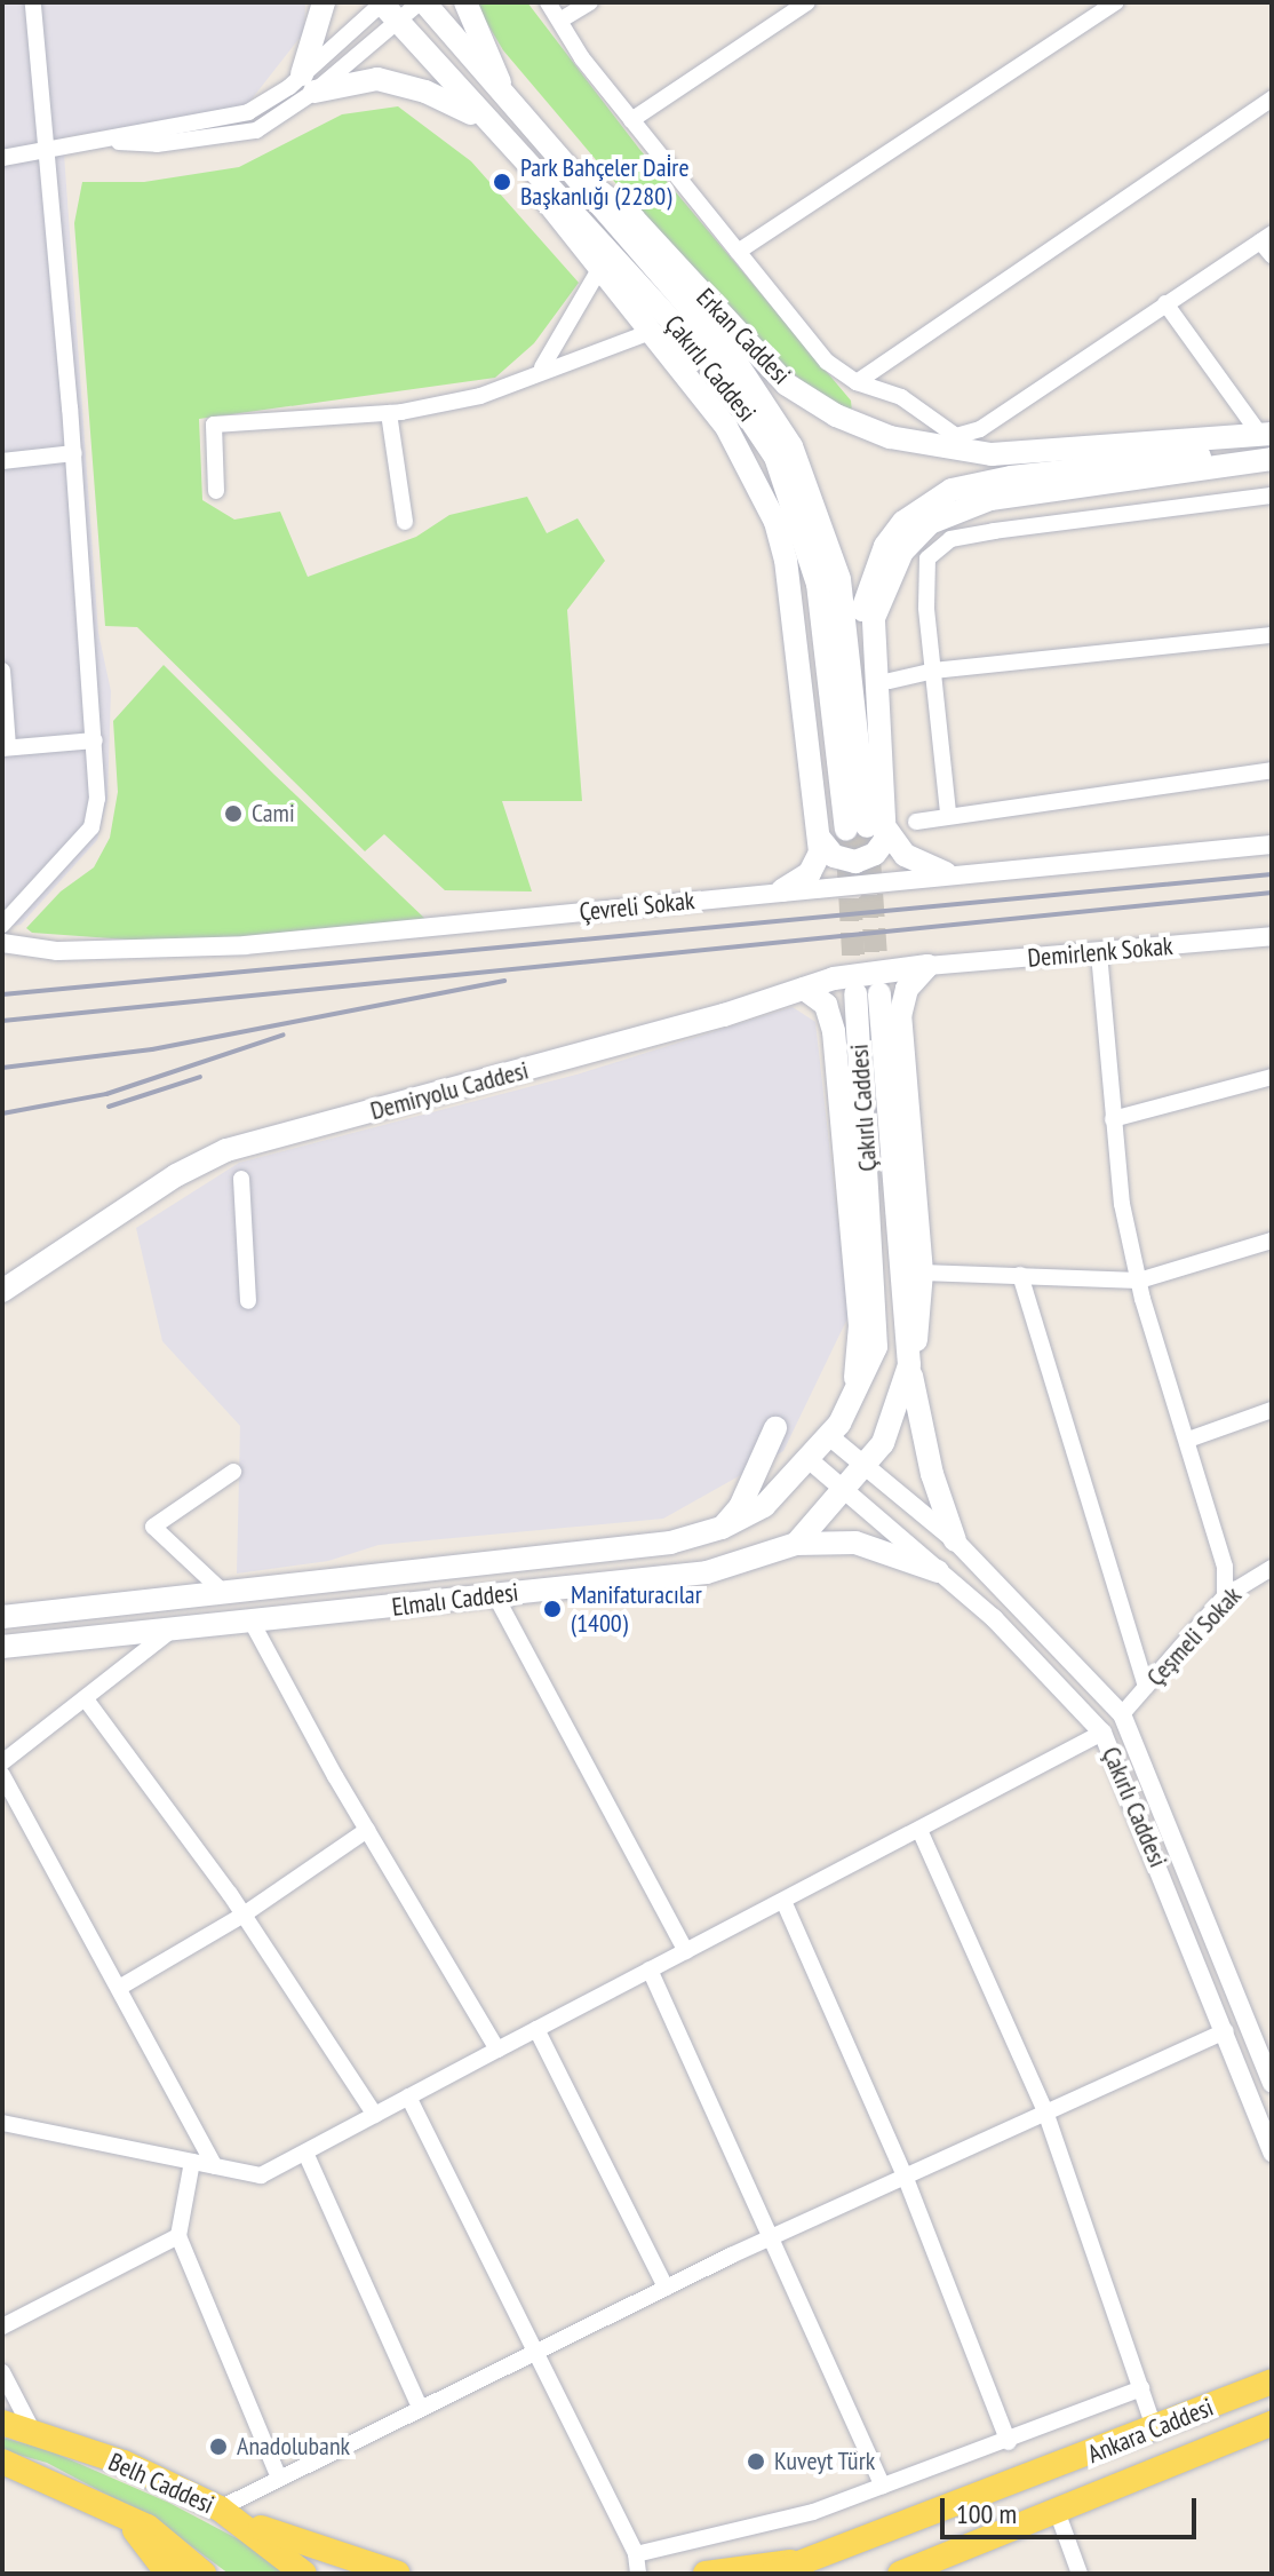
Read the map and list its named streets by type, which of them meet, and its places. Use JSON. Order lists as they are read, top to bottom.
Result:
{
  "streets": {
    "main road": [
      "Erkan Caddesi",
      "Çakırlı Caddesi",
      "Demiryolu Caddesi",
      "Elmalı Caddesi",
      "Ankara Caddesi",
      "Belh Caddesi"
    ],
    "street": ["Çevreli Sokak", "Demirlenk Sokak", "Çeşmeli Sokak"]
  },
  "crossings": [
    ["Erkan Caddesi", "Çakırlı Caddesi"],
    ["Çakırlı Caddesi", "Elmalı Caddesi"],
    ["Çakırlı Caddesi", "Çeşmeli Sokak"],
    ["Demirlenk Sokak", "Demiryolu Caddesi"]
  ],
  "places": [
    "Park Bahçeler Dai̇re Başkanlığı (2280)",
    "Cami",
    "Manifaturacılar (1400)",
    "Anadolubank",
    "Kuveyt Türk"
  ],
  "scale_bar": "100 m"
}
